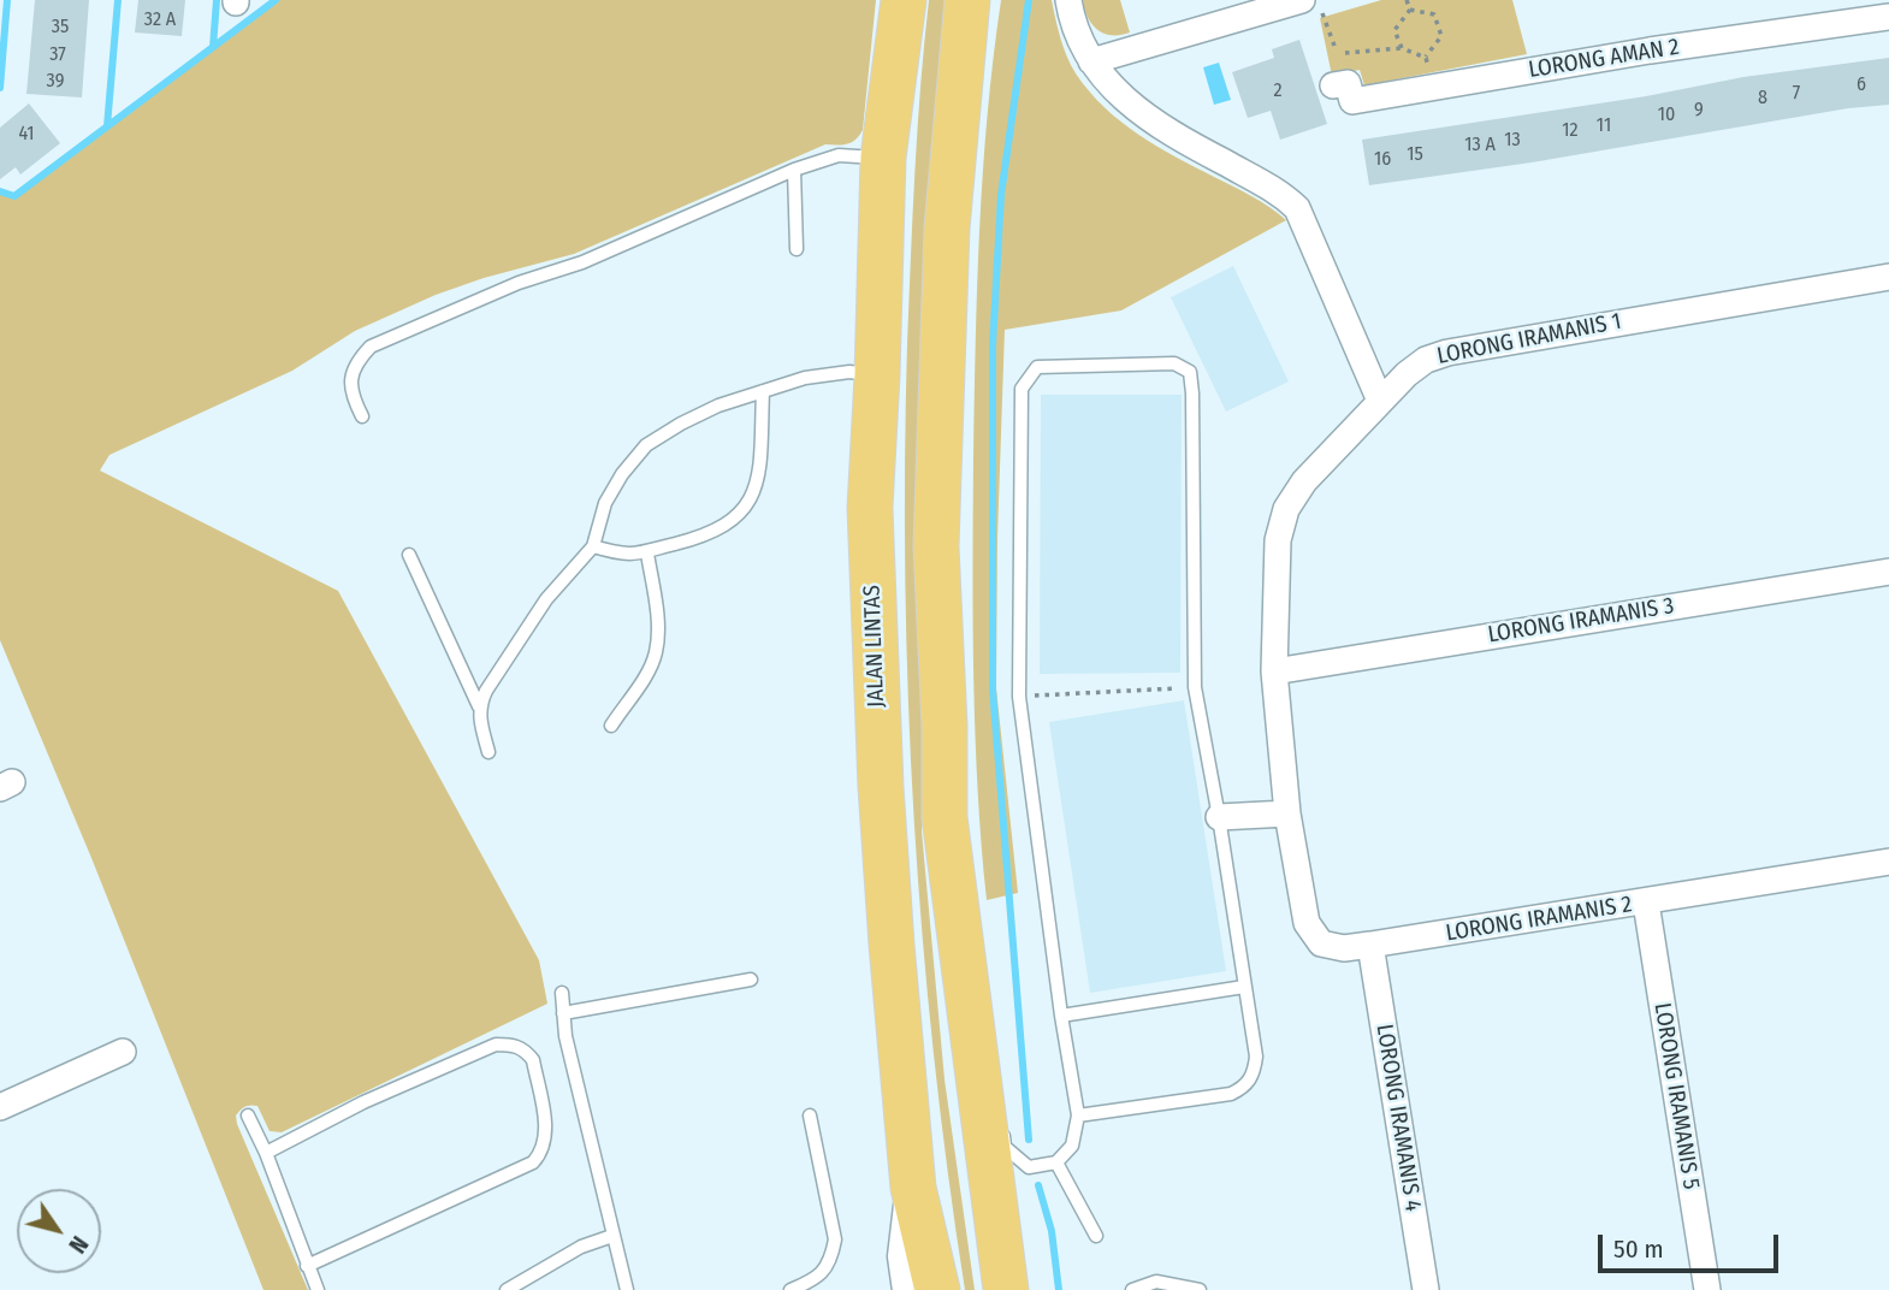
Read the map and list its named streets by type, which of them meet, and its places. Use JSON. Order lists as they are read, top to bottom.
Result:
{
  "streets": {
    "highway": ["JALAN LINTAS"],
    "street": [
      "LORONG AMAN 2",
      "LORONG IRAMANIS 1",
      "LORONG IRAMANIS 3",
      "LORONG IRAMANIS 2",
      "LORONG IRAMANIS 5",
      "LORONG IRAMANIS 4"
    ]
  },
  "crossings": [
    ["LORONG IRAMANIS 1", "LORONG IRAMANIS 3"],
    ["LORONG IRAMANIS 1", "LORONG IRAMANIS 2"],
    ["LORONG IRAMANIS 2", "LORONG IRAMANIS 5"],
    ["LORONG IRAMANIS 2", "LORONG IRAMANIS 4"]
  ],
  "house_numbers": [
    "32 A",
    "35",
    "37",
    "39",
    "6",
    "2",
    "7",
    "8",
    "9",
    "10",
    "11",
    "12",
    "41",
    "13",
    "13 A",
    "15",
    "16"
  ],
  "scale_bar": "50 m",
  "north": "bottom right"
}
